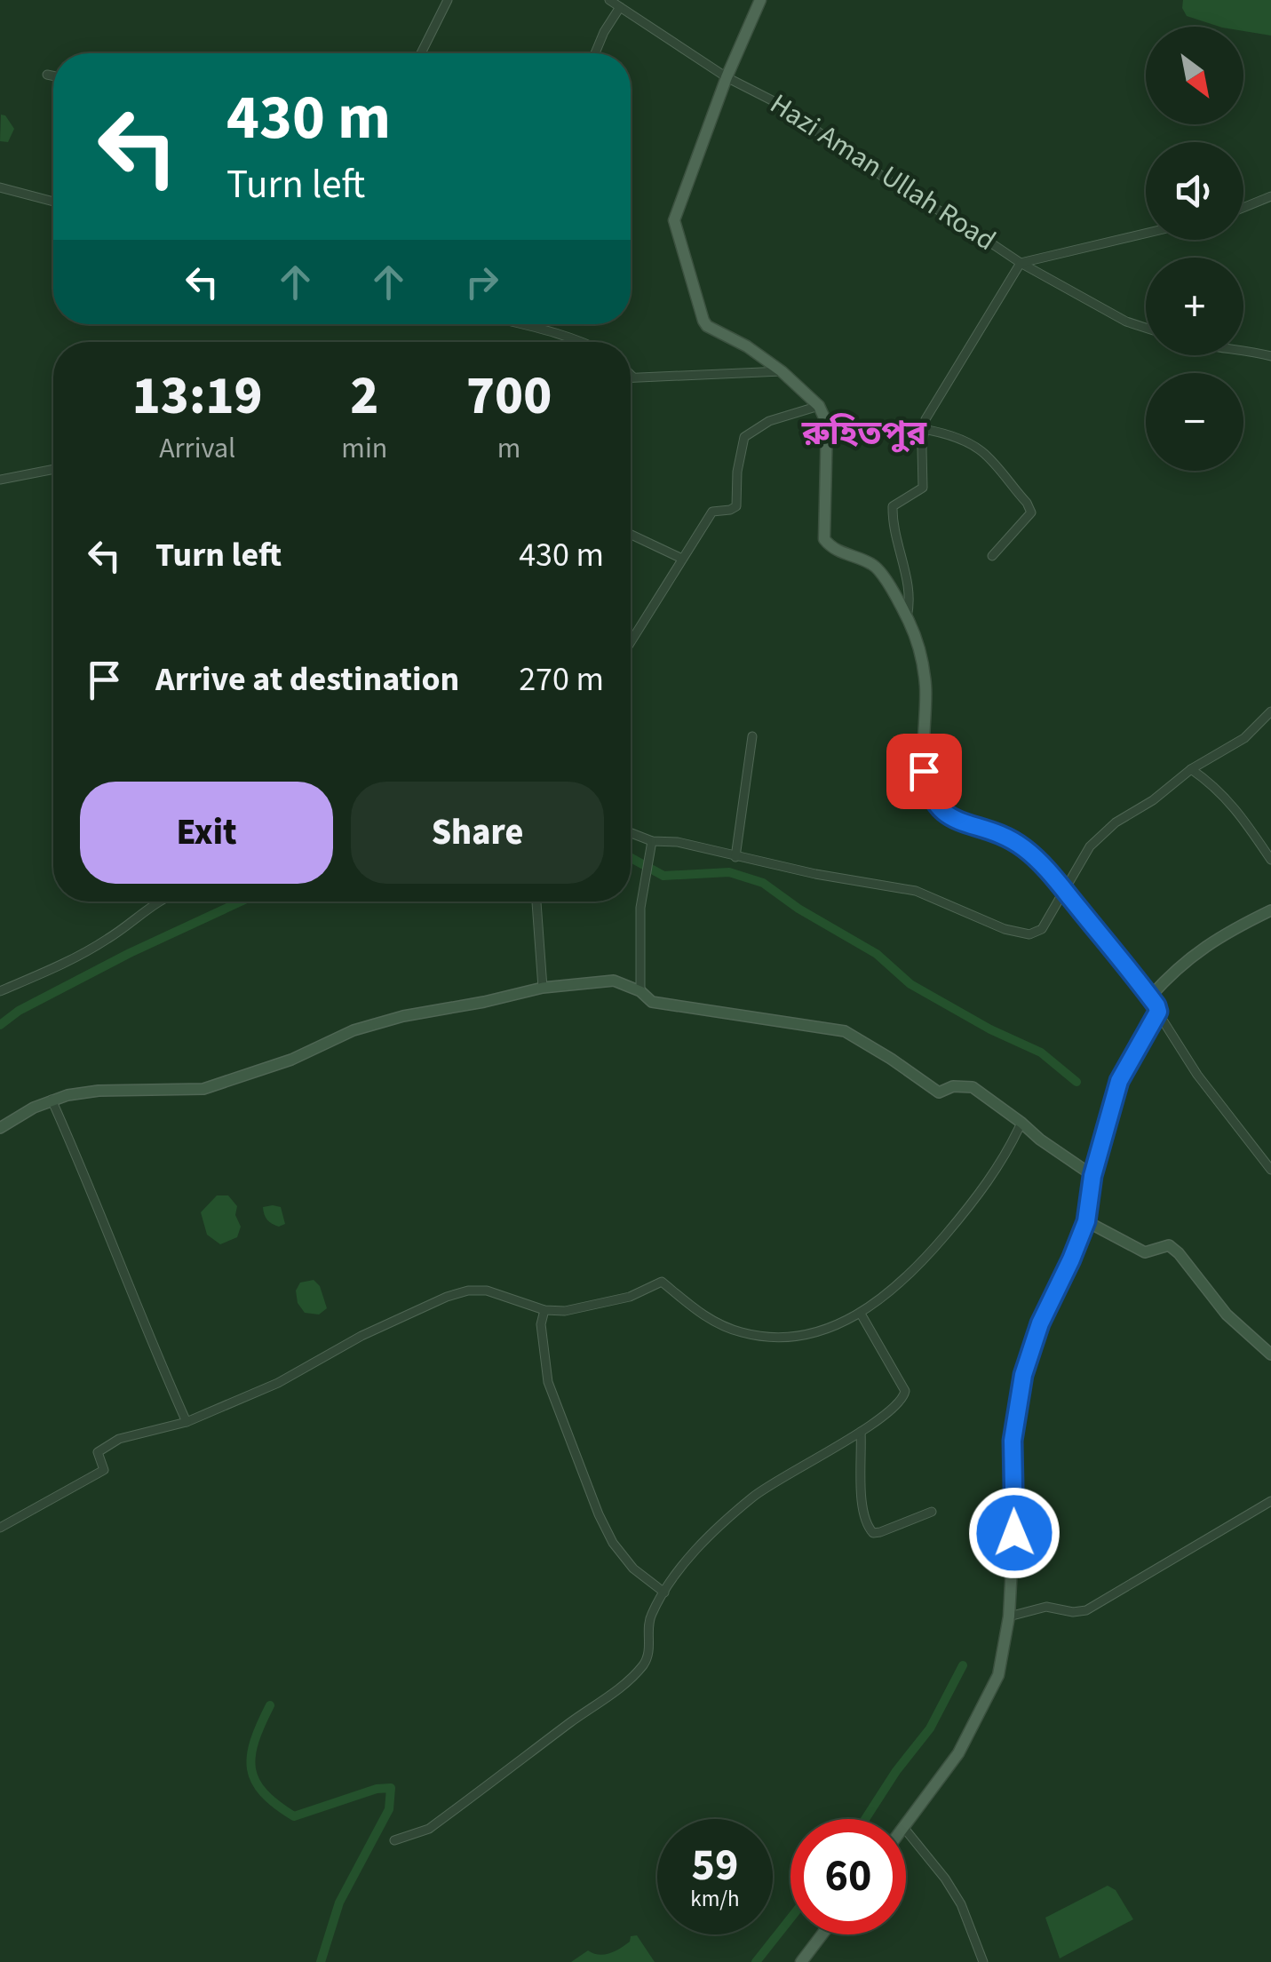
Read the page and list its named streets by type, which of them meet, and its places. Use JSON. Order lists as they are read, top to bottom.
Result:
{
  "streets": {
    "street": ["Hazi Aman Ullah Road"]
  },
  "districts": ["রুহিতপুর"],
  "north": "bottom right",
  "page": {
    "map_buttons": ["+", "−"],
    "turn": ["430 m", "Turn left"],
    "eta": [
      "13:19",
      "Arrival",
      "2",
      "min",
      "700",
      "m"
    ],
    "list": [
      {
        "name": "Turn left",
        "value": "430 m"
      },
      {
        "name": "Arrive at destination",
        "value": "270 m"
      }
    ],
    "buttons": ["Exit", "Share"],
    "speed": "59 km/h",
    "limit": "60"
  }
}
